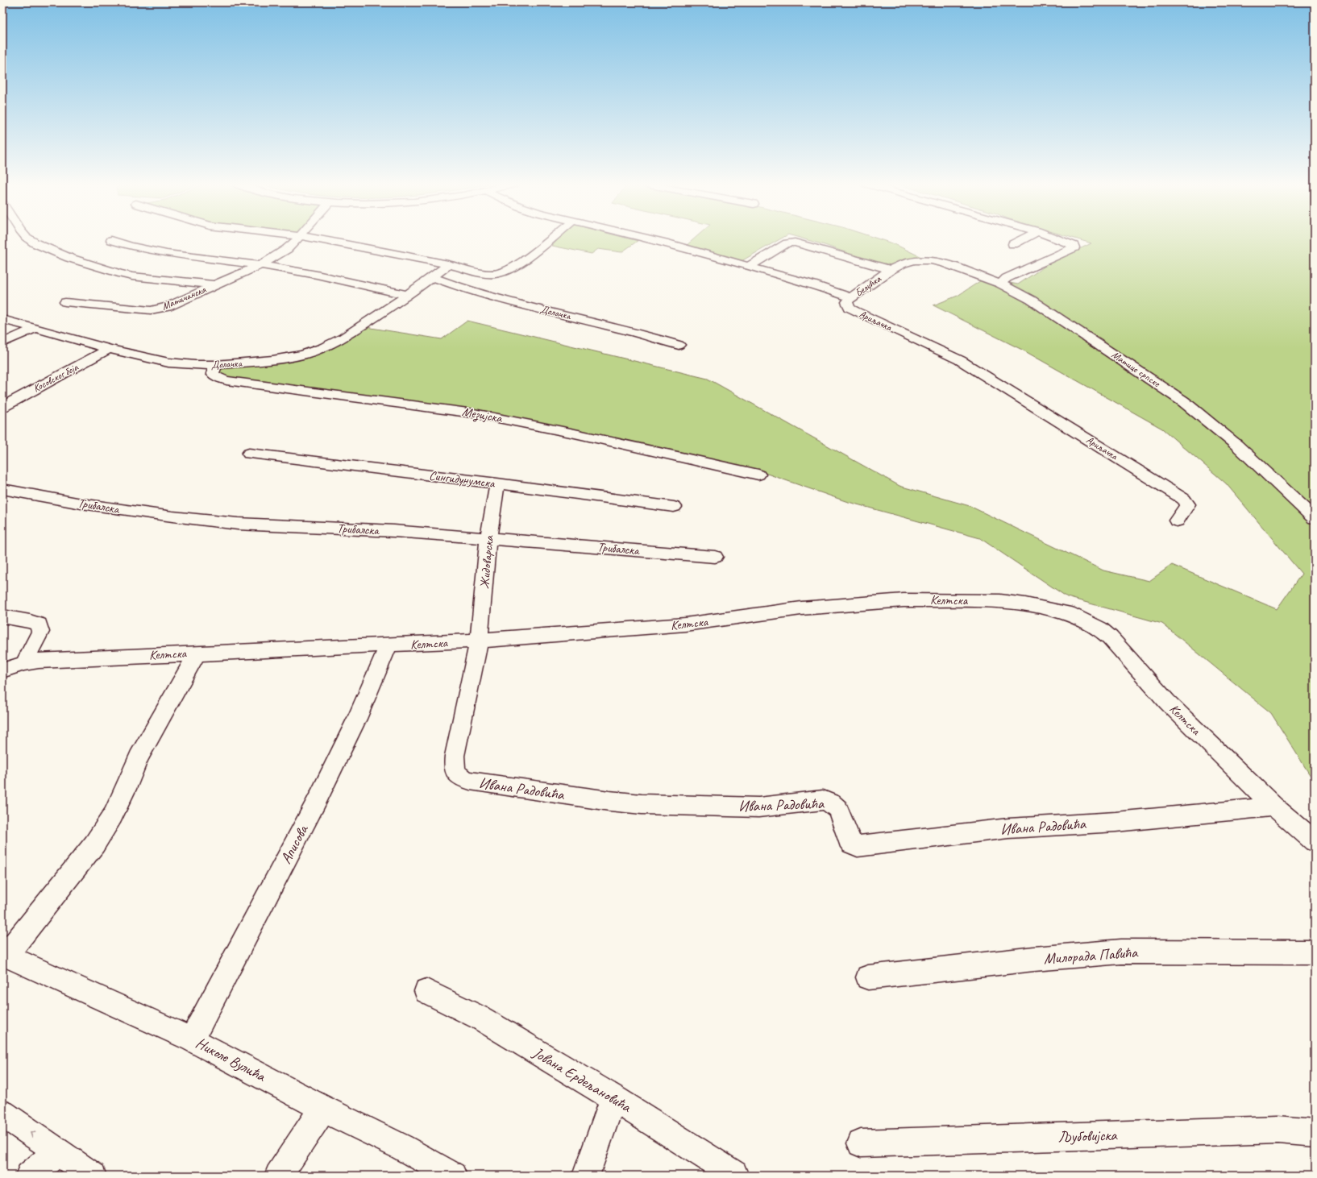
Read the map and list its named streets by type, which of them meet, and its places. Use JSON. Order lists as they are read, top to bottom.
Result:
{
  "streets": {
    "street": [
      "Белућка",
      "Матичанска",
      "Долачка",
      "Ариљачка",
      "Матице српске",
      "Косовског боја",
      "Мезијска",
      "Сингидунумска",
      "Трибалска",
      "Жидоварска",
      "Келтска",
      "Ивана Радовића",
      "Аписова",
      "Милорада Павића",
      "Николе Вулића",
      "Јована Ердељановића",
      "Љубовијска"
    ]
  },
  "crossings": [
    ["Белућка", "Ариљачка"],
    ["Белућка", "Матице српске"],
    ["Долачка", "Косовског боја"],
    ["Долачка", "Мезијска"],
    ["Сингидунумска", "Жидоварска"],
    ["Трибалска", "Жидоварска"],
    ["Жидоварска", "Келтска"],
    ["Жидоварска", "Ивана Радовића"],
    ["Келтска", "Ивана Радовића"],
    ["Келтска", "Аписова"],
    ["Аписова", "Николе Вулића"]
  ]
}
